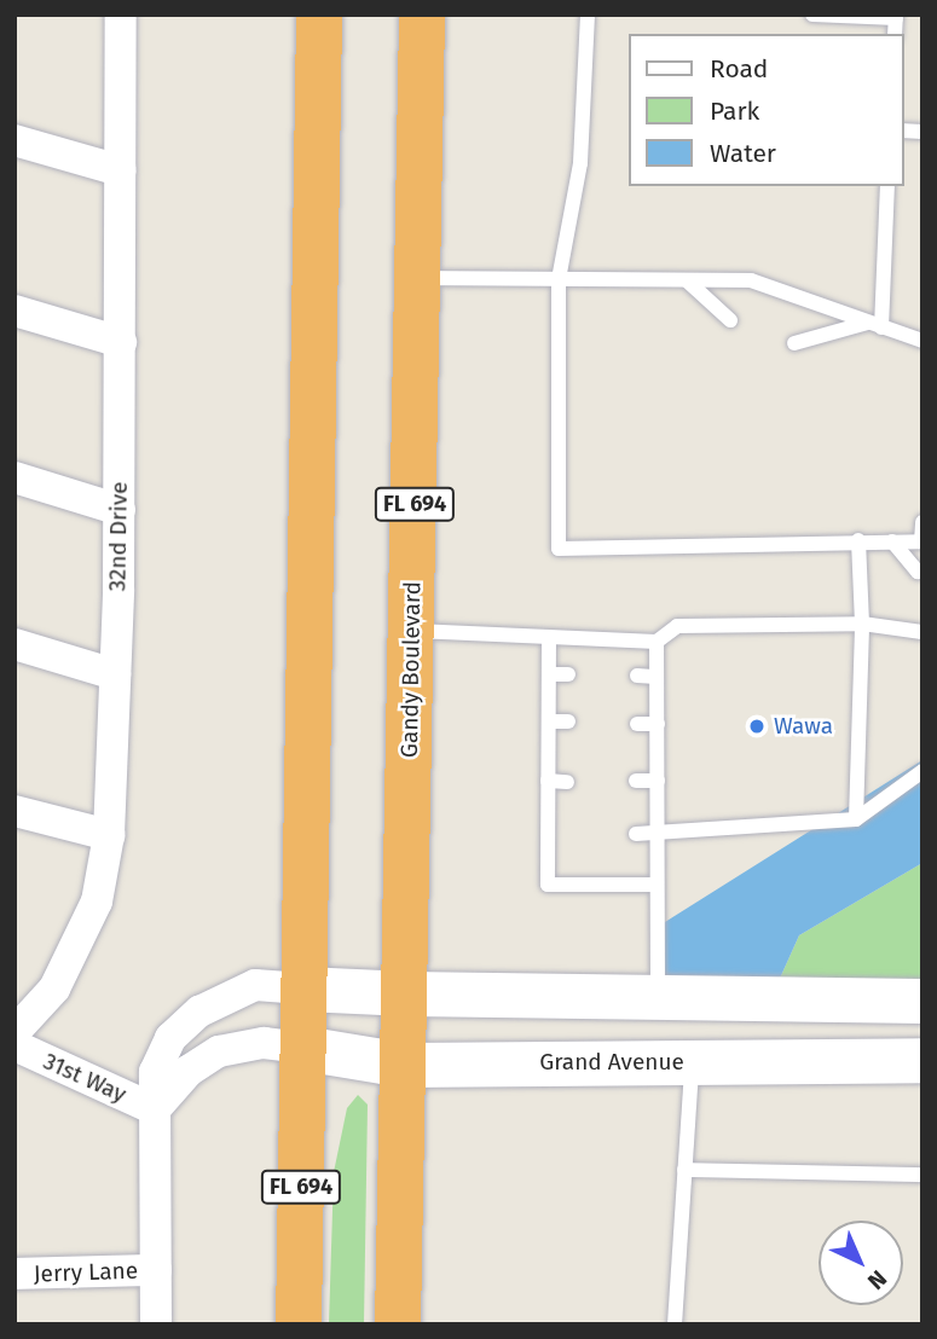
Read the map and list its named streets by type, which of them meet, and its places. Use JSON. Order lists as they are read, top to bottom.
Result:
{
  "streets": {
    "highway": ["FL 694", "Gandy Boulevard"],
    "street": [
      "32nd Drive",
      "Grand Avenue",
      "31st Way",
      "Jerry Lane"
    ]
  },
  "crossings": [
    ["FL 694", "Grand Avenue"],
    ["Gandy Boulevard", "Grand Avenue"]
  ],
  "places": ["Wawa"],
  "legend": ["Road", "Park", "Water"],
  "north": "bottom right"
}
